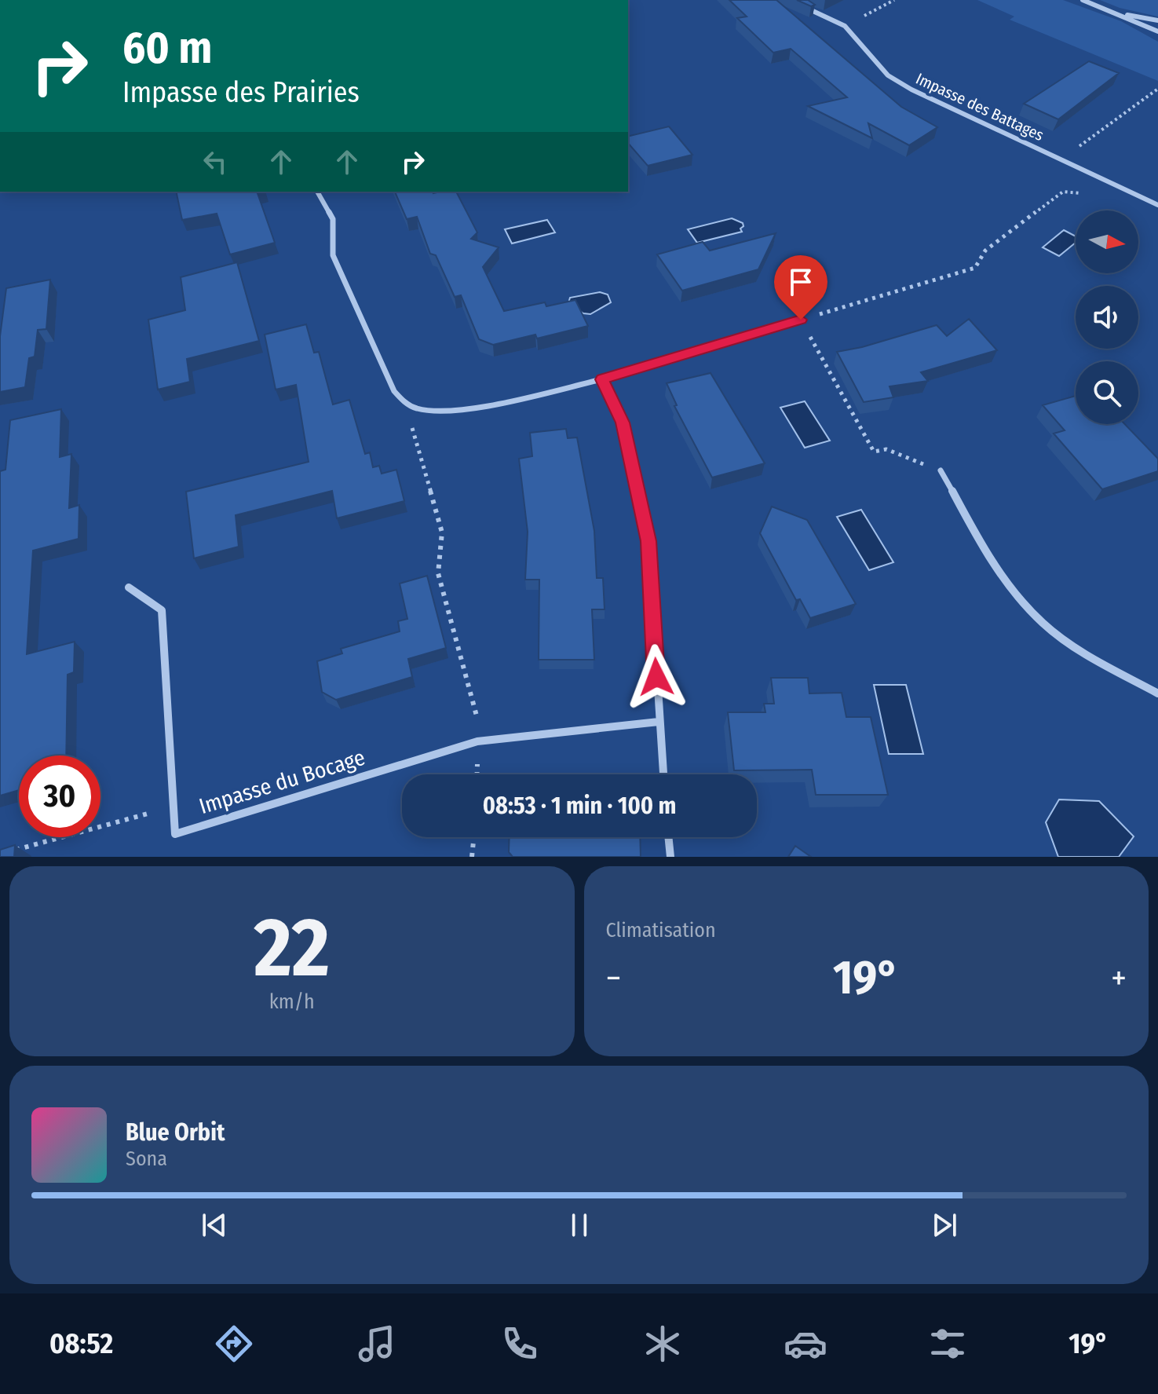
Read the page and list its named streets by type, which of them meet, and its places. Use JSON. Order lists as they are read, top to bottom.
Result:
{
  "streets": {
    "street": ["Impasse des Battages", "Impasse du Bocage"]
  },
  "north": "right",
  "page": {
    "turn": ["60 m", "Impasse des Prairies"],
    "limit": "30",
    "trip": "08:53 · 1 min · 100 m",
    "tile": [
      ["22", "km/h"],
      "Climatisation"
    ],
    "heat": ["−", "19°", "+"],
    "song": ["Blue Orbit", "Sona"],
    "tabs": ["08:52", "19°"]
  }
}
